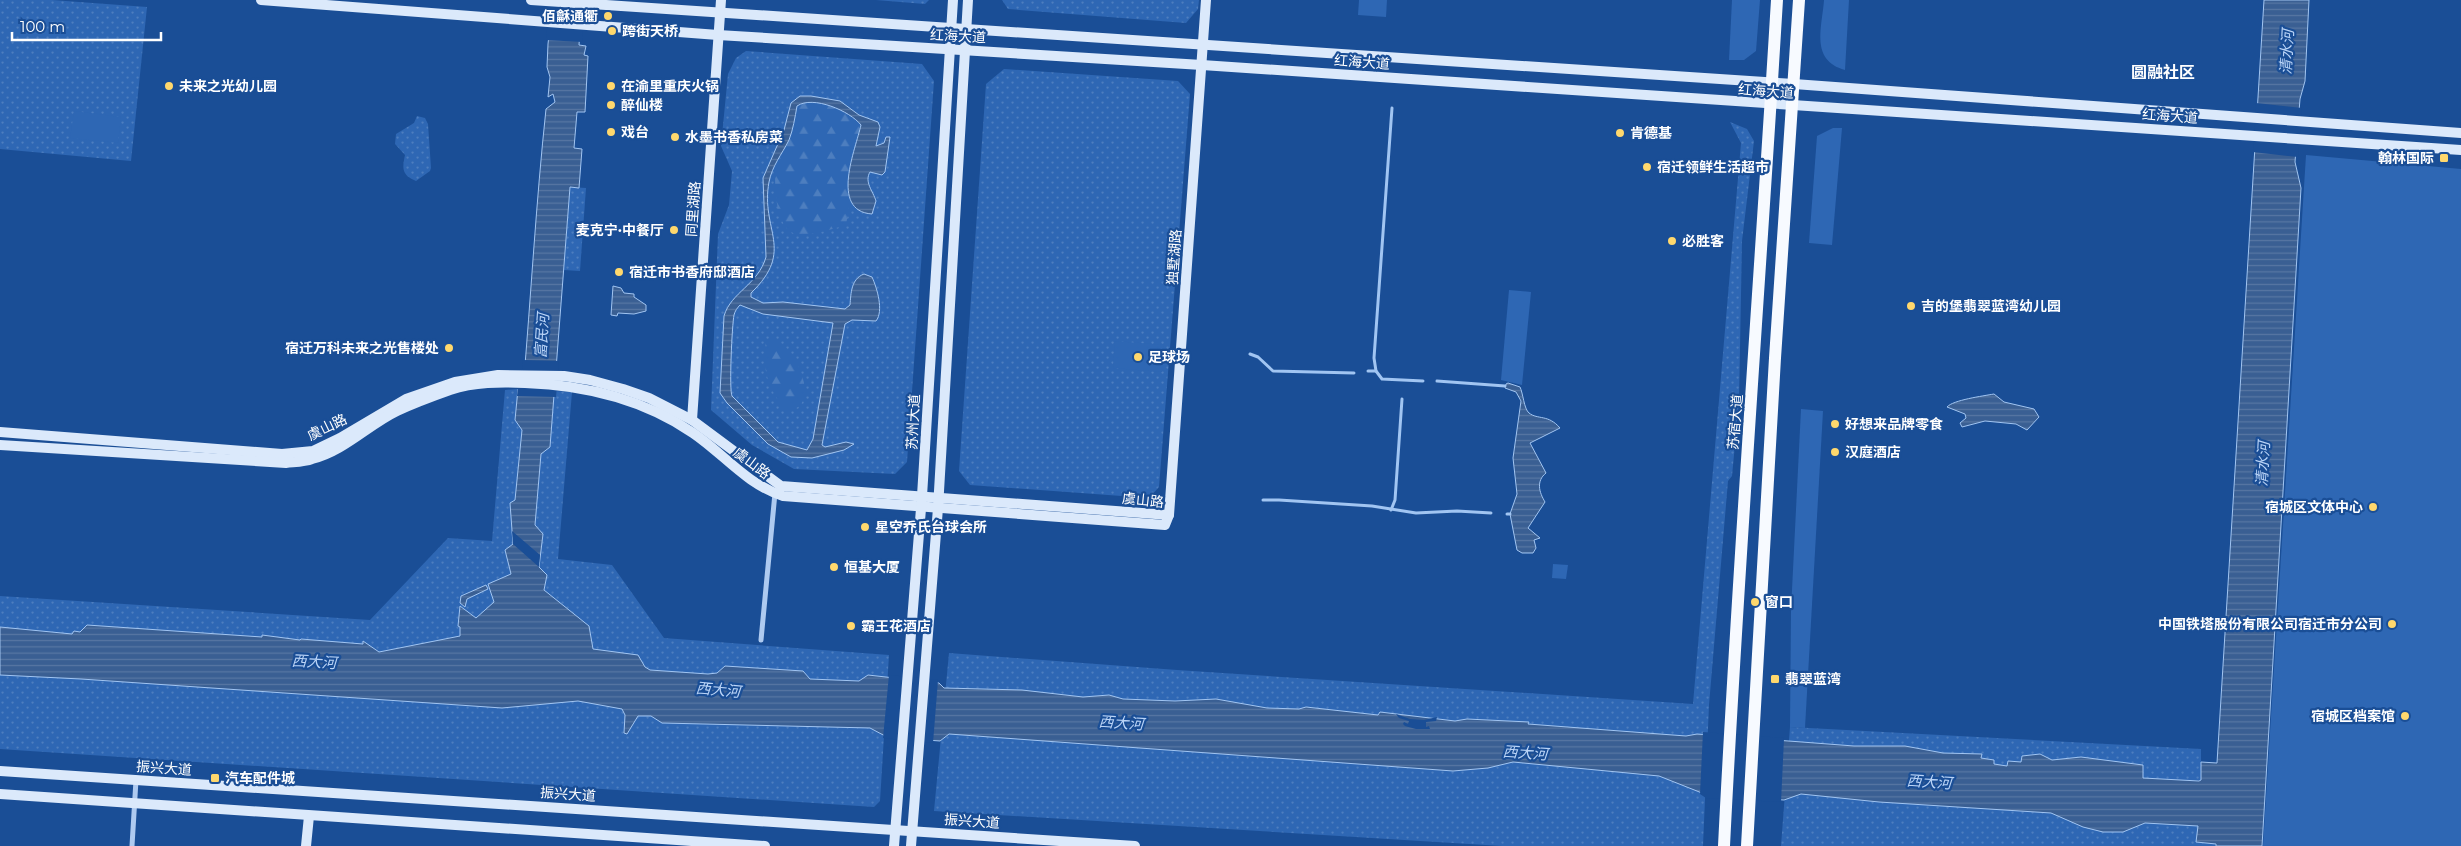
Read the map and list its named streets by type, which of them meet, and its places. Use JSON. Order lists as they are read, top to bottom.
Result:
{
  "streets": {
    "main road": [
      "红海大道",
      "同里湖路",
      "独墅湖路",
      "苏州大道",
      "苏宿大道",
      "虞山路",
      "振兴大道"
    ]
  },
  "crossings": [
    ["红海大道", "同里湖路"],
    ["红海大道", "独墅湖路"],
    ["红海大道", "苏州大道"],
    ["红海大道", "苏宿大道"],
    ["同里湖路", "虞山路"],
    ["独墅湖路", "虞山路"],
    ["苏州大道", "虞山路"],
    ["苏州大道", "振兴大道"]
  ],
  "districts": ["圆融社区"],
  "water": ["清水河", "富民河", "西大河"],
  "places": {
    "other": [
      "佰龢通衢",
      "跨街天桥",
      "未来之光幼儿园",
      "在渝里重庆火锅",
      "醉仙楼",
      "戏台",
      "肯德基",
      "水墨书香私房菜",
      "宿迁领鲜生活超市",
      "麦克宁·中餐厅",
      "必胜客",
      "宿迁市书香府邸酒店",
      "吉的堡翡翠蓝湾幼儿园",
      "宿迁万科未来之光售楼处",
      "足球场",
      "好想来品牌零食",
      "汉庭酒店",
      "宿城区文体中心",
      "星空乔氏台球会所",
      "恒基大厦",
      "窗口",
      "中国铁塔股份有限公司宿迁市分公司",
      "霸王花酒店",
      "宿城区档案馆"
    ],
    "transit": ["翰林国际", "翡翠蓝湾", "汽车配件城"]
  },
  "scale_bar": "100 m"
}
